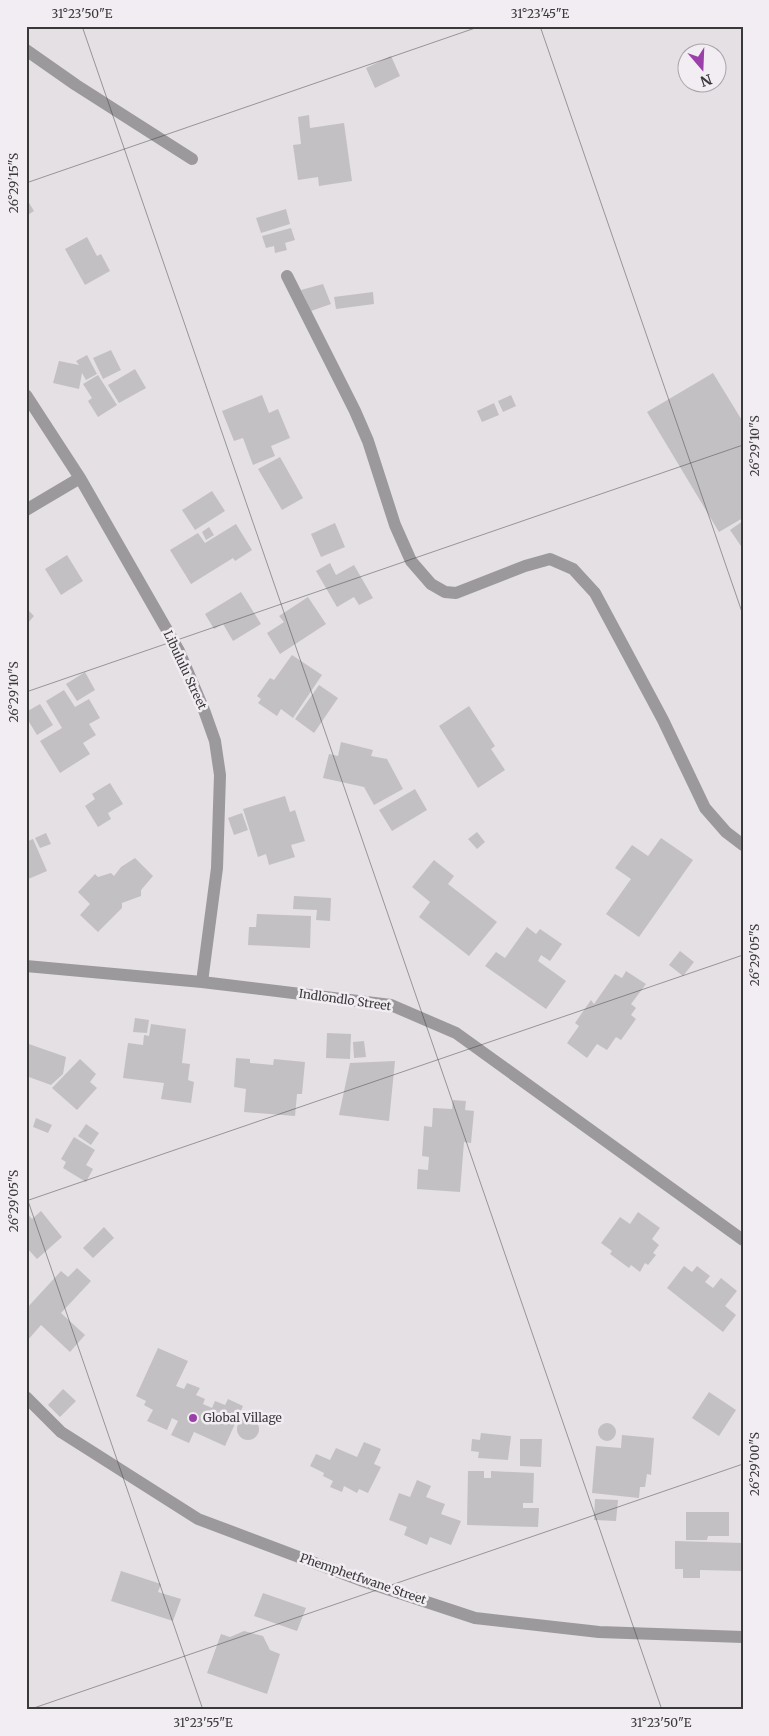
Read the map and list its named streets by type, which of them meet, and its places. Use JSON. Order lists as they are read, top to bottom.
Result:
{
  "streets": {
    "street": ["Libululu Street", "Indlondlo Street", "Phemphetfwane Street"]
  },
  "crossings": [
    ["Libululu Street", "Indlondlo Street"]
  ],
  "places": ["Global Village"],
  "north": "bottom",
  "coordinates": [
    "31°23'50\"E",
    "31°23'45\"E",
    "26°29'15\"S",
    "26°29'10\"S",
    "26°29'05\"S",
    "26°29'00\"S",
    "31°23'55\"E"
  ]
}
